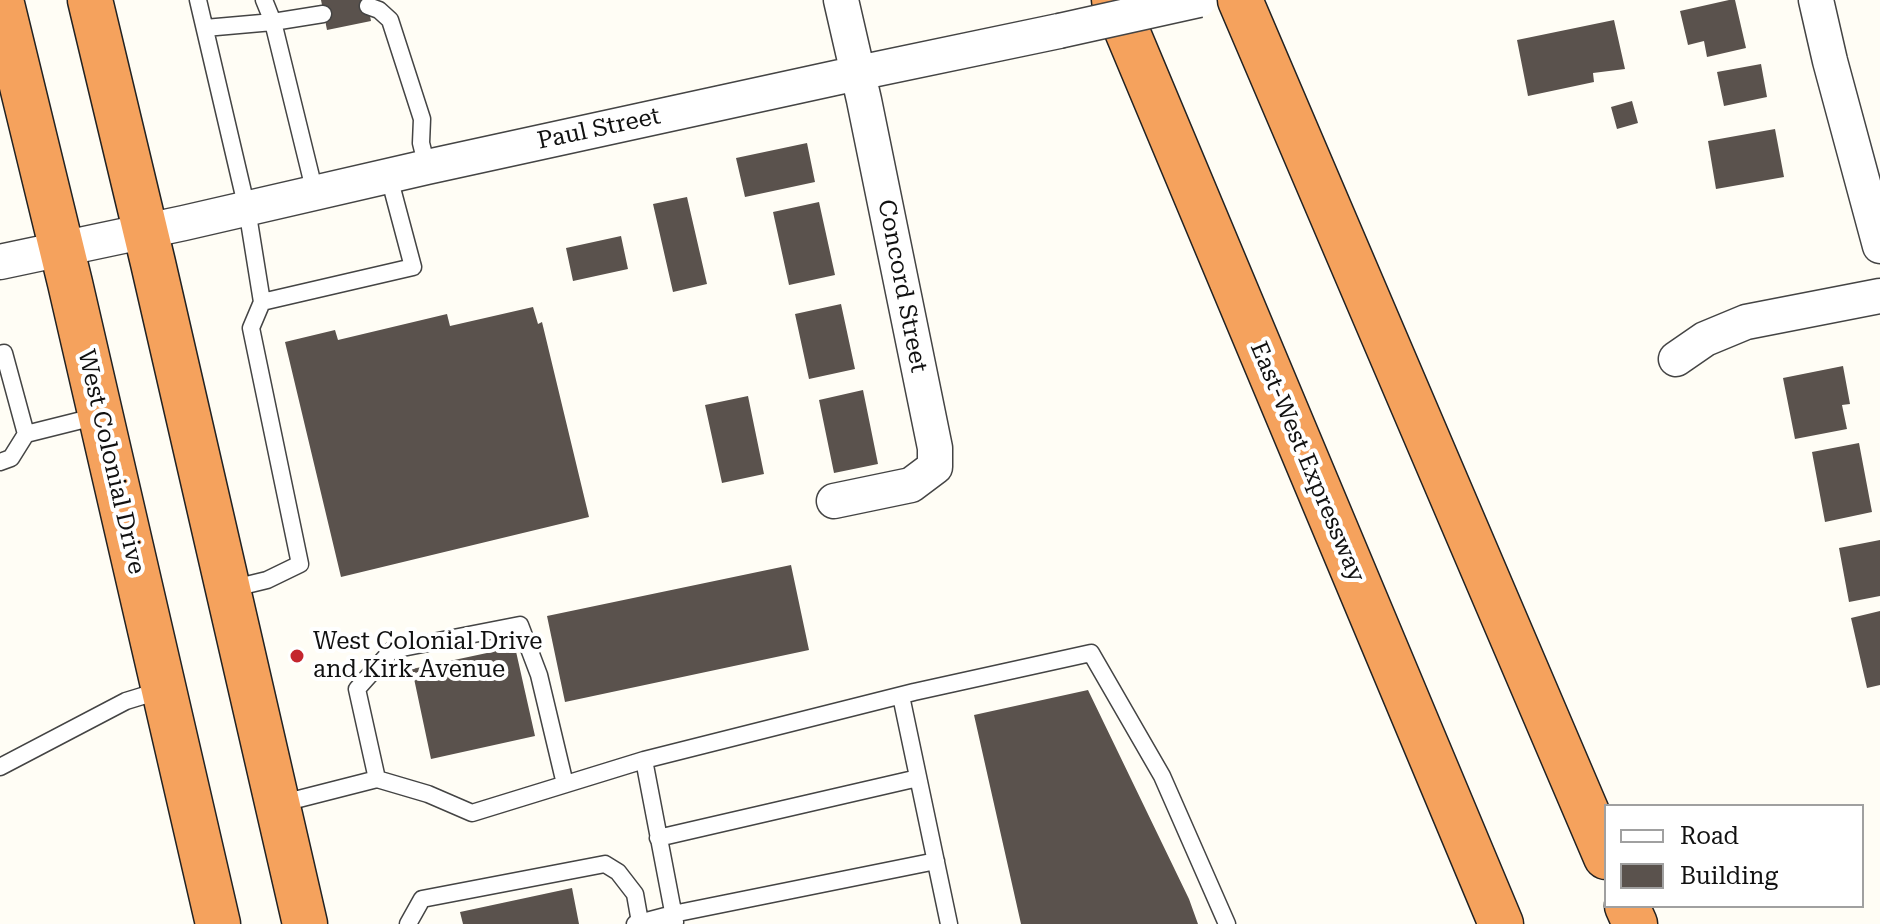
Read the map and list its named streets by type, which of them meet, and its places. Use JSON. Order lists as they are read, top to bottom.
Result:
{
  "streets": {
    "highway": ["West Colonial Drive", "East-West Expressway"],
    "street": ["Paul Street", "Concord Street"]
  },
  "crossings": [
    ["Paul Street", "Concord Street"],
    ["Paul Street", "West Colonial Drive"]
  ],
  "places": ["West Colonial Drive and Kirk Avenue"],
  "legend": ["Road", "Building"]
}
